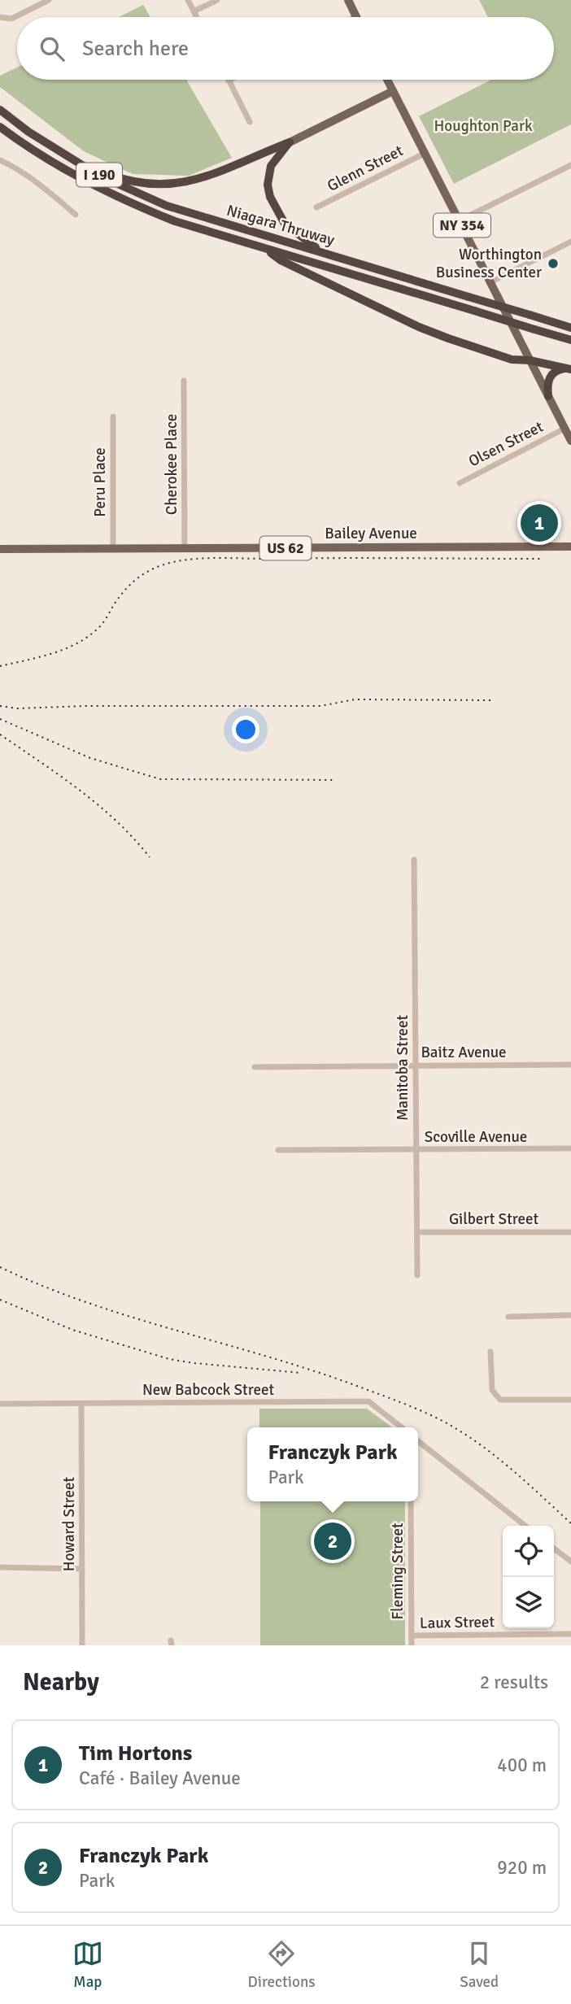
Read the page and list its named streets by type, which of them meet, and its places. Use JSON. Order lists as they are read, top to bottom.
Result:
{
  "streets": {
    "highway": ["I 190", "Niagara Thruway"],
    "main road": ["NY 354", "Bailey Avenue", "US 62"],
    "street": [
      "Glenn Street",
      "Olsen Street",
      "Cherokee Place",
      "Peru Place",
      "Baitz Avenue",
      "Manitoba Street",
      "Scoville Avenue",
      "Gilbert Street",
      "New Babcock Street",
      "Howard Street",
      "Fleming Street",
      "Laux Street"
    ]
  },
  "crossings": [
    ["Glenn Street", "NY 354"],
    ["NY 354", "Olsen Street"],
    ["Cherokee Place", "Bailey Avenue"],
    ["Peru Place", "Bailey Avenue"],
    ["Baitz Avenue", "Manitoba Street"],
    ["Manitoba Street", "Scoville Avenue"],
    ["Manitoba Street", "Gilbert Street"],
    ["New Babcock Street", "Howard Street"],
    ["Fleming Street", "Laux Street"]
  ],
  "parks": ["Houghton Park"],
  "places": ["Worthington Business Center"],
  "page": {
    "search": "Search here",
    "pins": ["1", "2"],
    "popup": ["Franczyk Park", "Park"],
    "heading": ["Nearby", "2 results"],
    "list": [
      {
        "mark": "1",
        "name": "Tim Hortons",
        "note": "Café · Bailey Avenue",
        "value": "400 m"
      },
      {
        "mark": "2",
        "name": "Franczyk Park",
        "note": "Park",
        "value": "920 m"
      }
    ],
    "nav": ["Map", "Directions", "Saved"]
  }
}
